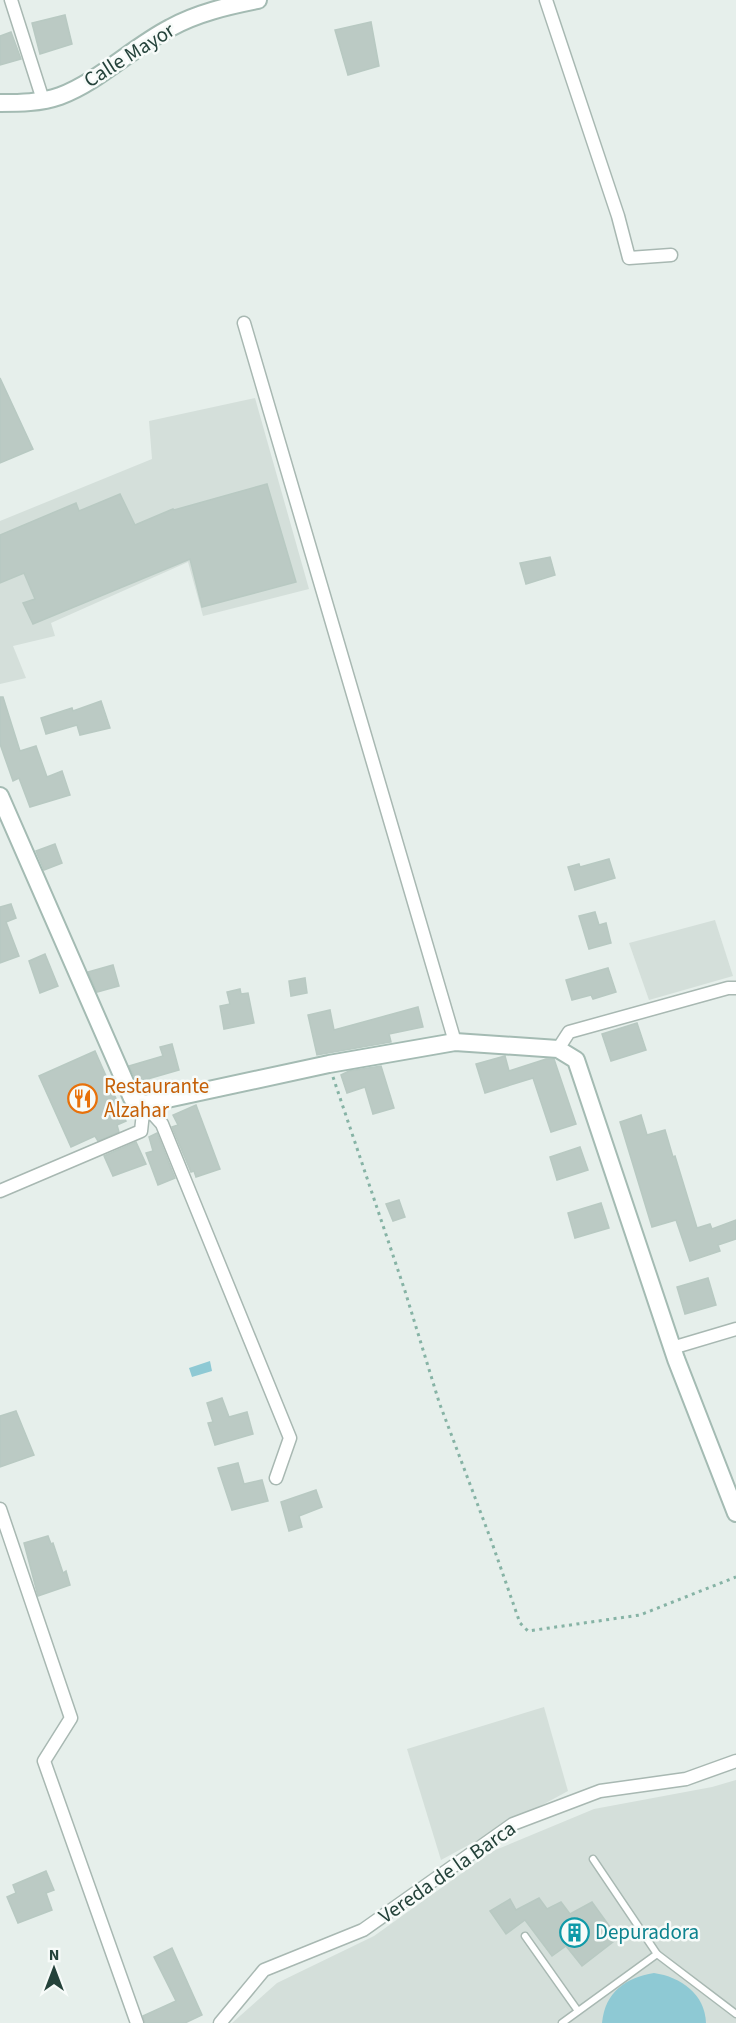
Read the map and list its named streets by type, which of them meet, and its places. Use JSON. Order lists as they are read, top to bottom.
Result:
{
  "streets": {
    "main road": ["Calle Mayor"],
    "street": ["Vereda de la Barca"]
  },
  "places": {
    "restaurant": ["Restaurante Alzahar"],
    "building": ["Depuradora"]
  },
  "north": "top"
}
